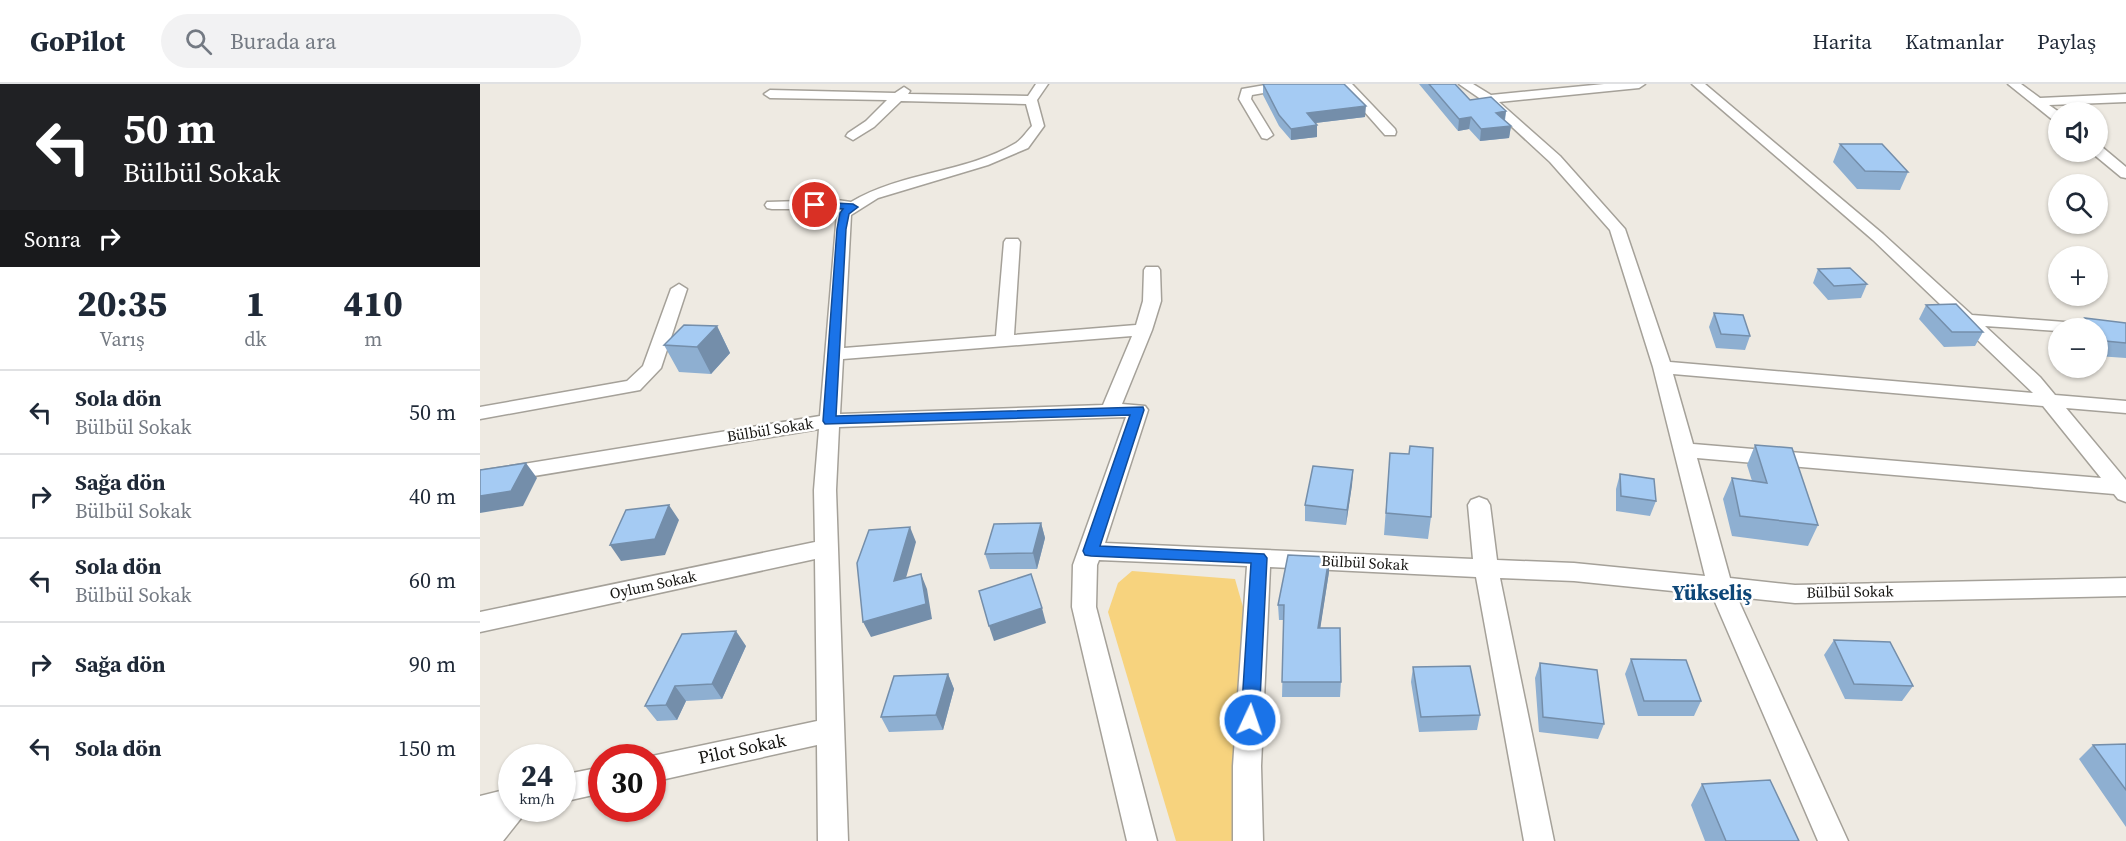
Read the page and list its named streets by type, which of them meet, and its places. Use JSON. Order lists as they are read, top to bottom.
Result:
{
  "streets": {
    "street": ["Bülbül Sokak", "Oylum Sokak", "Pilot Sokak"]
  },
  "districts": ["Yükseliş"],
  "page": {
    "header": "GoPilot",
    "search": "Burada ara",
    "nav": ["Harita", "Katmanlar", "Paylaş"],
    "turn": ["50 m", "Bülbül Sokak"],
    "map_buttons": ["+", "−"],
    "then": "Sonra",
    "eta": [
      "20:35",
      "Varış",
      "1",
      "dk",
      "410",
      "m"
    ],
    "list": [
      {
        "name": "Sola dön",
        "note": "Bülbül Sokak",
        "value": "50 m"
      },
      {
        "name": "Sağa dön",
        "note": "Bülbül Sokak",
        "value": "40 m"
      },
      {
        "name": "Sola dön",
        "note": "Bülbül Sokak",
        "value": "60 m"
      },
      {
        "name": "Sağa dön",
        "value": "90 m"
      },
      {
        "name": "Sola dön",
        "value": "150 m"
      }
    ],
    "speed": "24 km/h",
    "limit": "30"
  }
}
